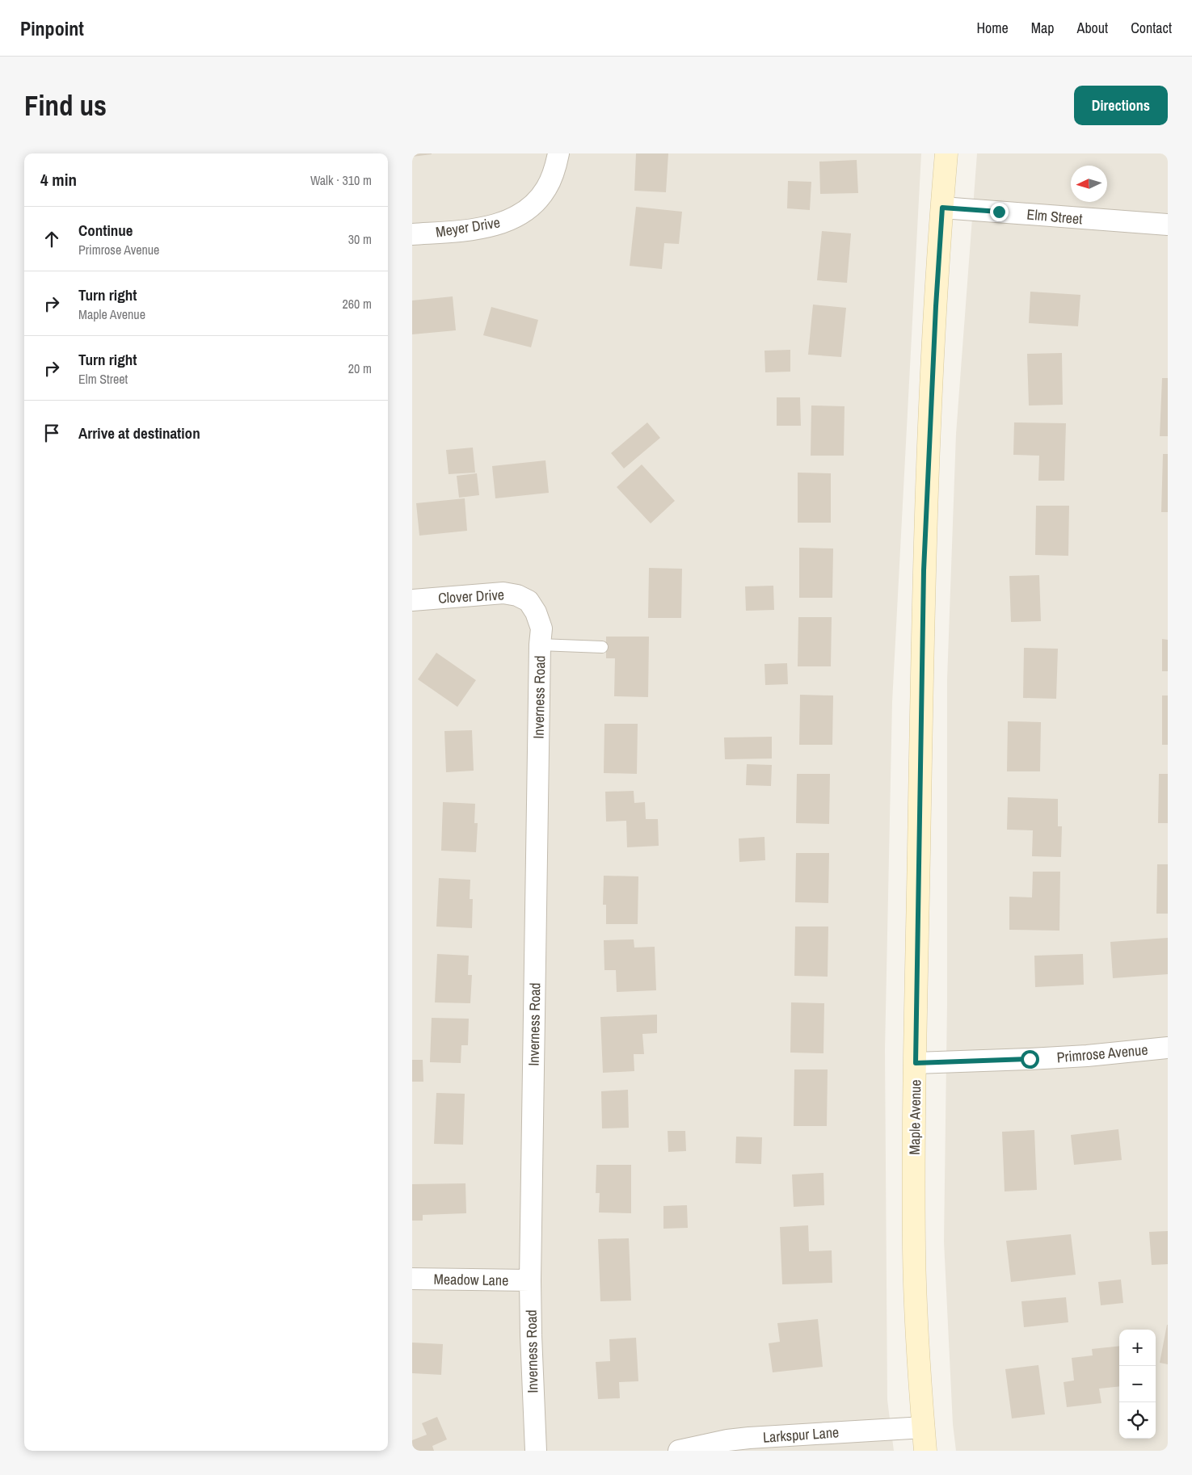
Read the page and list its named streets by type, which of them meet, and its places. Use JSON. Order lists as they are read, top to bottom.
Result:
{
  "streets": {
    "main road": ["Maple Avenue"],
    "street": [
      "Elm Street",
      "Meyer Drive",
      "Clover Drive",
      "Inverness Road",
      "Primrose Avenue",
      "Meadow Lane",
      "Larkspur Lane"
    ]
  },
  "crossings": [
    ["Elm Street", "Maple Avenue"],
    ["Clover Drive", "Inverness Road"],
    ["Inverness Road", "Meadow Lane"],
    ["Primrose Avenue", "Maple Avenue"],
    ["Maple Avenue", "Larkspur Lane"]
  ],
  "north": "left",
  "page": {
    "header": "Pinpoint",
    "nav": [
      "Home",
      "Map",
      "About",
      "Contact"
    ],
    "buttons": "Directions",
    "title": "Find us",
    "heading": ["4 min", "Walk · 310 m"],
    "list": [
      ["Continue", "Primrose Avenue", "30 m"],
      ["Turn right", "Maple Avenue", "260 m"],
      ["Turn right", "Elm Street", "20 m"],
      "Arrive at destination"
    ],
    "map_buttons": ["+", "−"]
  }
}
